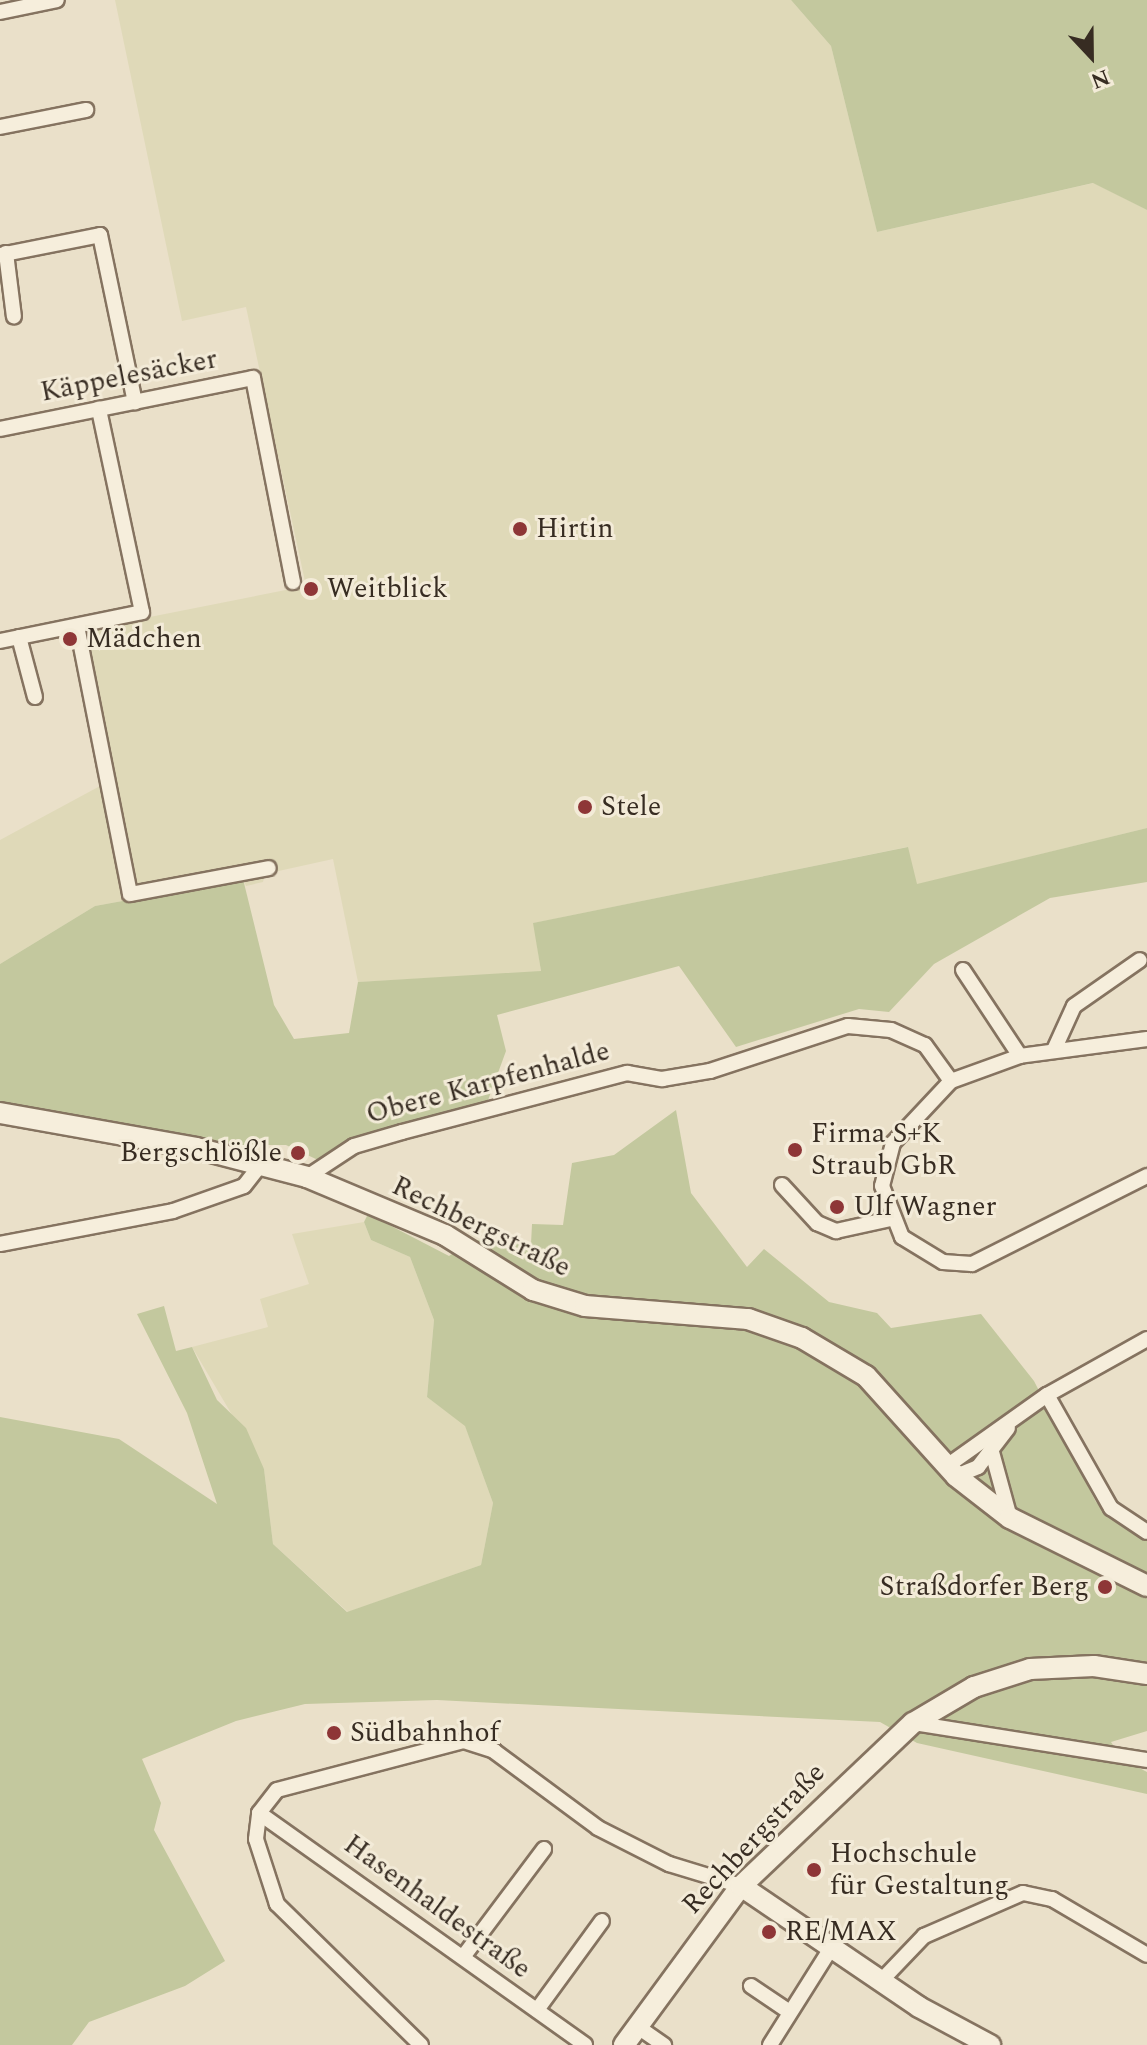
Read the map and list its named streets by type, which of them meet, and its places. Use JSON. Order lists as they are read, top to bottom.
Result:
{
  "streets": {
    "main road": ["Rechbergstraße"],
    "street": ["Käppelesäcker", "Obere Karpfenhalde", "Hasenhaldestraße"]
  },
  "crossings": [
    ["Obere Karpfenhalde", "Rechbergstraße"]
  ],
  "places": [
    "Hirtin",
    "Weitblick",
    "Mädchen",
    "Stele",
    "Firma S+K Straub GbR",
    "Bergschlößle",
    "Ulf Wagner",
    "Straßdorfer Berg",
    "Südbahnhof",
    "Hochschule für Gestaltung",
    "RE/MAX"
  ],
  "north": "bottom"
}
